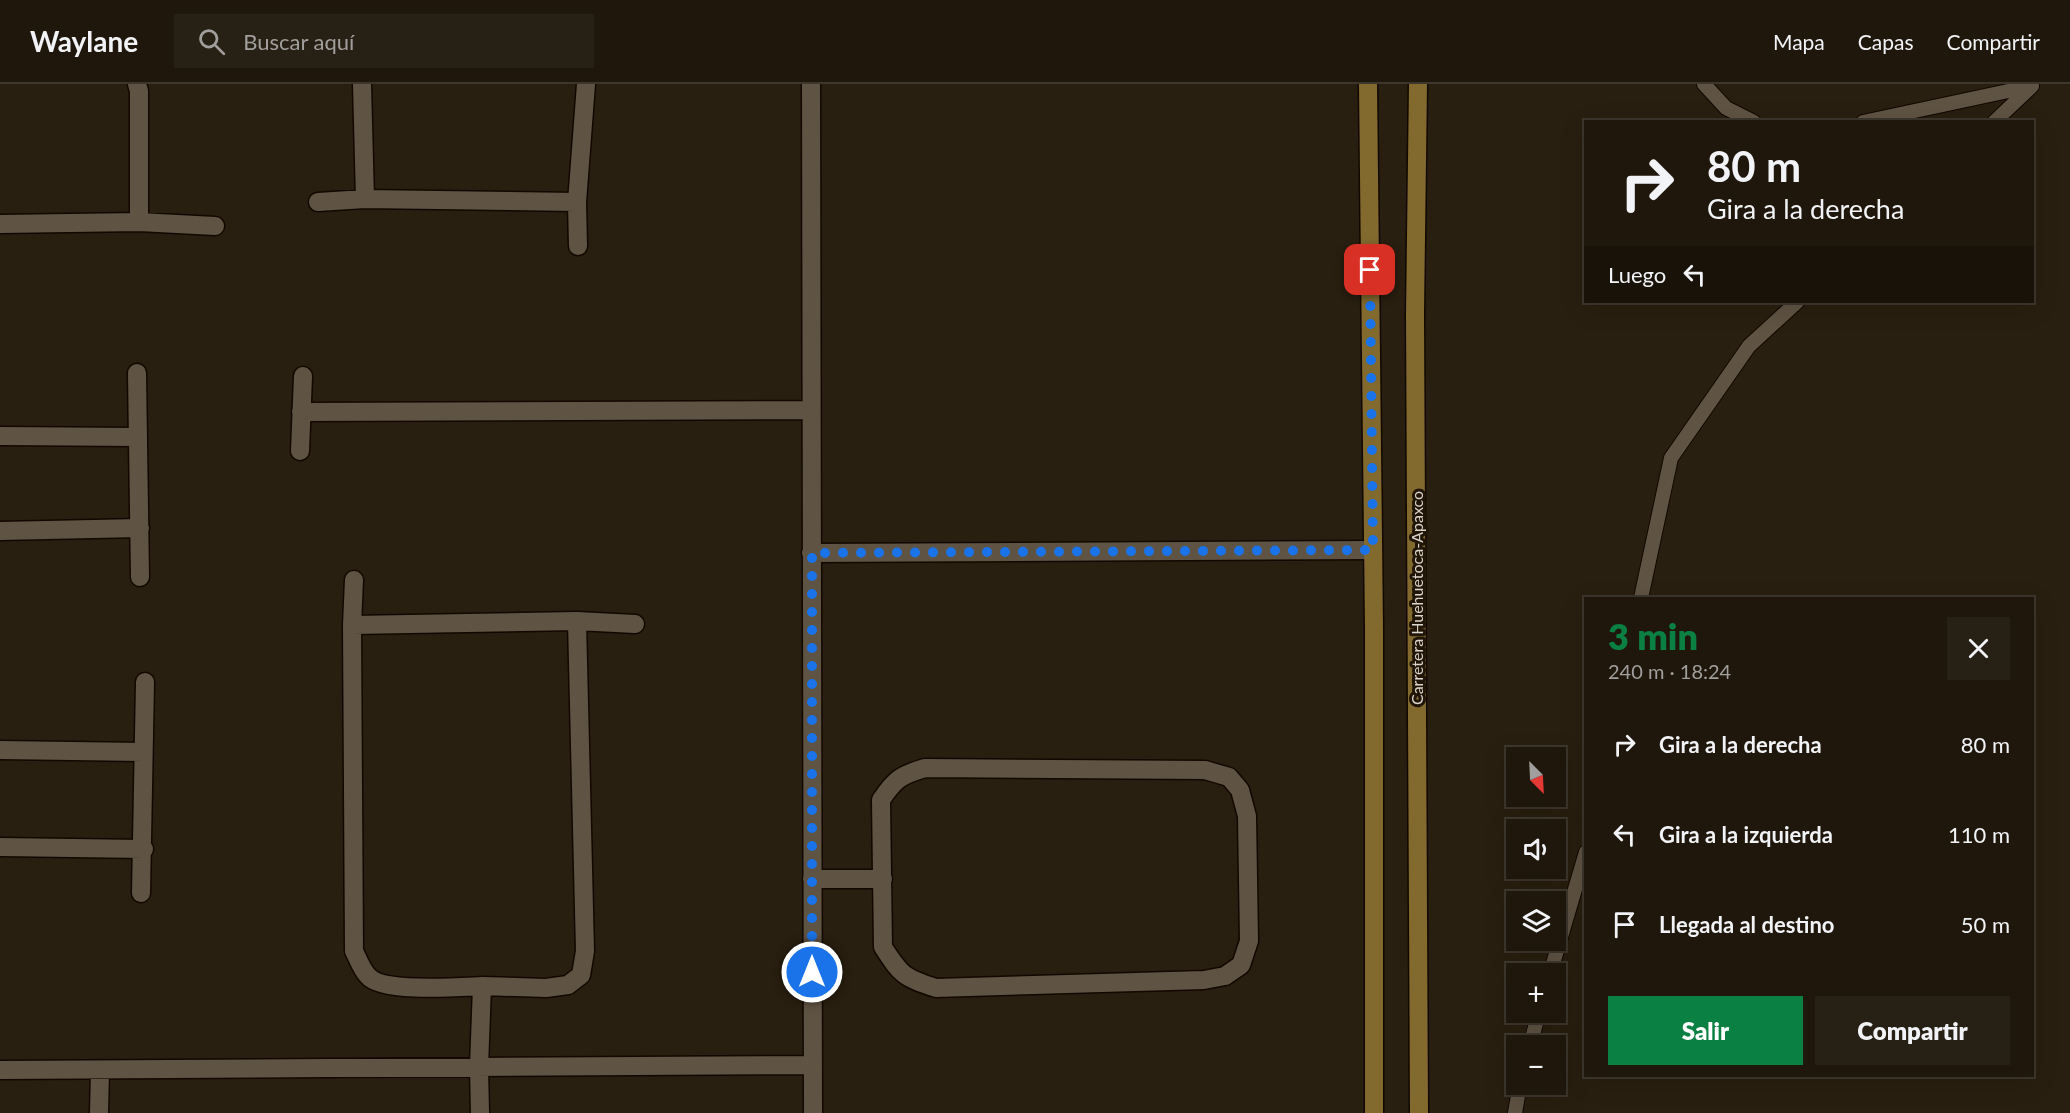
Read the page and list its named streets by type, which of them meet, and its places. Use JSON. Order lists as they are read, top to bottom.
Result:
{
  "streets": {
    "main road": ["Carretera Huehuetoca-Apaxco"]
  },
  "north": "bottom right",
  "page": {
    "header": "Waylane",
    "search": "Buscar aquí",
    "nav": ["Mapa", "Capas", "Compartir"],
    "turn": ["80 m", "Gira a la derecha"],
    "then": "Luego",
    "heading": ["3 min", "240 m · 18:24"],
    "list": [
      {
        "name": "Gira a la derecha",
        "value": "80 m"
      },
      {
        "name": "Gira a la izquierda",
        "value": "110 m"
      },
      {
        "name": "Llegada al destino",
        "value": "50 m"
      }
    ],
    "map_buttons": ["+", "−"],
    "buttons": ["Salir", "Compartir"]
  }
}
